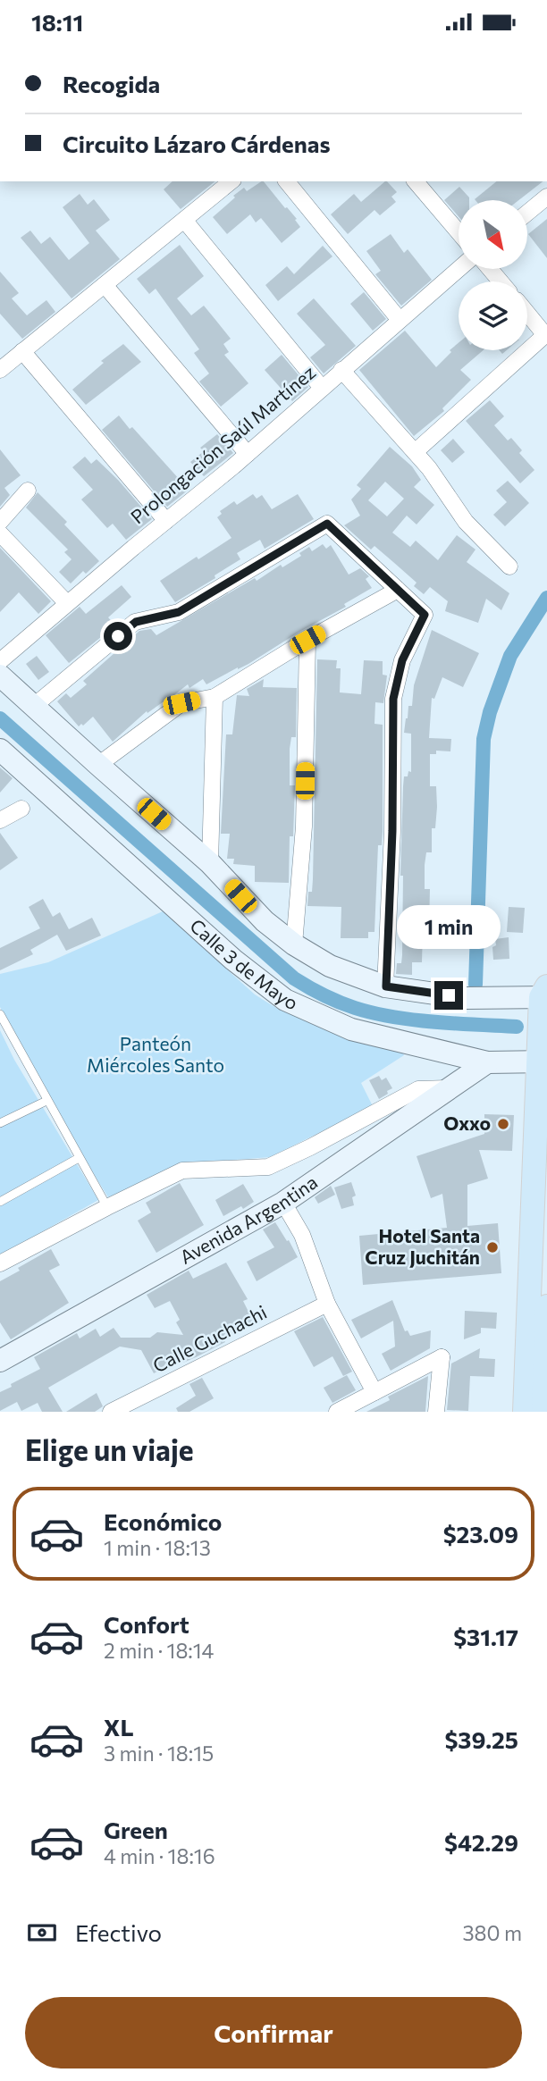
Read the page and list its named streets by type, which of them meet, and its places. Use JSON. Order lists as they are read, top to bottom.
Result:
{
  "streets": {
    "street": [
      "Prolongación Saúl Martínez",
      "Calle 3 de Mayo",
      "Avenida Argentina",
      "Calle Guchachi"
    ]
  },
  "crossings": [
    ["Calle 3 de Mayo", "Avenida Argentina"]
  ],
  "parks": ["Panteón Miércoles Santo"],
  "places": ["Oxxo", "Hotel Santa Cruz Juchitán"],
  "north": "bottom right",
  "page": {
    "status": "18:11",
    "banner": ["Recogida", "Circuito Lázaro Cárdenas"],
    "bubble": "1 min",
    "heading": "Elige un viaje",
    "list": [
      {
        "name": "Económico",
        "note": "1 min · 18:13",
        "value": "$23.09"
      },
      {
        "name": "Confort",
        "note": "2 min · 18:14",
        "value": "$31.17"
      },
      {
        "name": "XL",
        "note": "3 min · 18:15",
        "value": "$39.25"
      },
      {
        "name": "Green",
        "note": "4 min · 18:16",
        "value": "$42.29"
      }
    ],
    "pay": ["Efectivo", "380 m"],
    "buttons": "Confirmar"
  }
}
